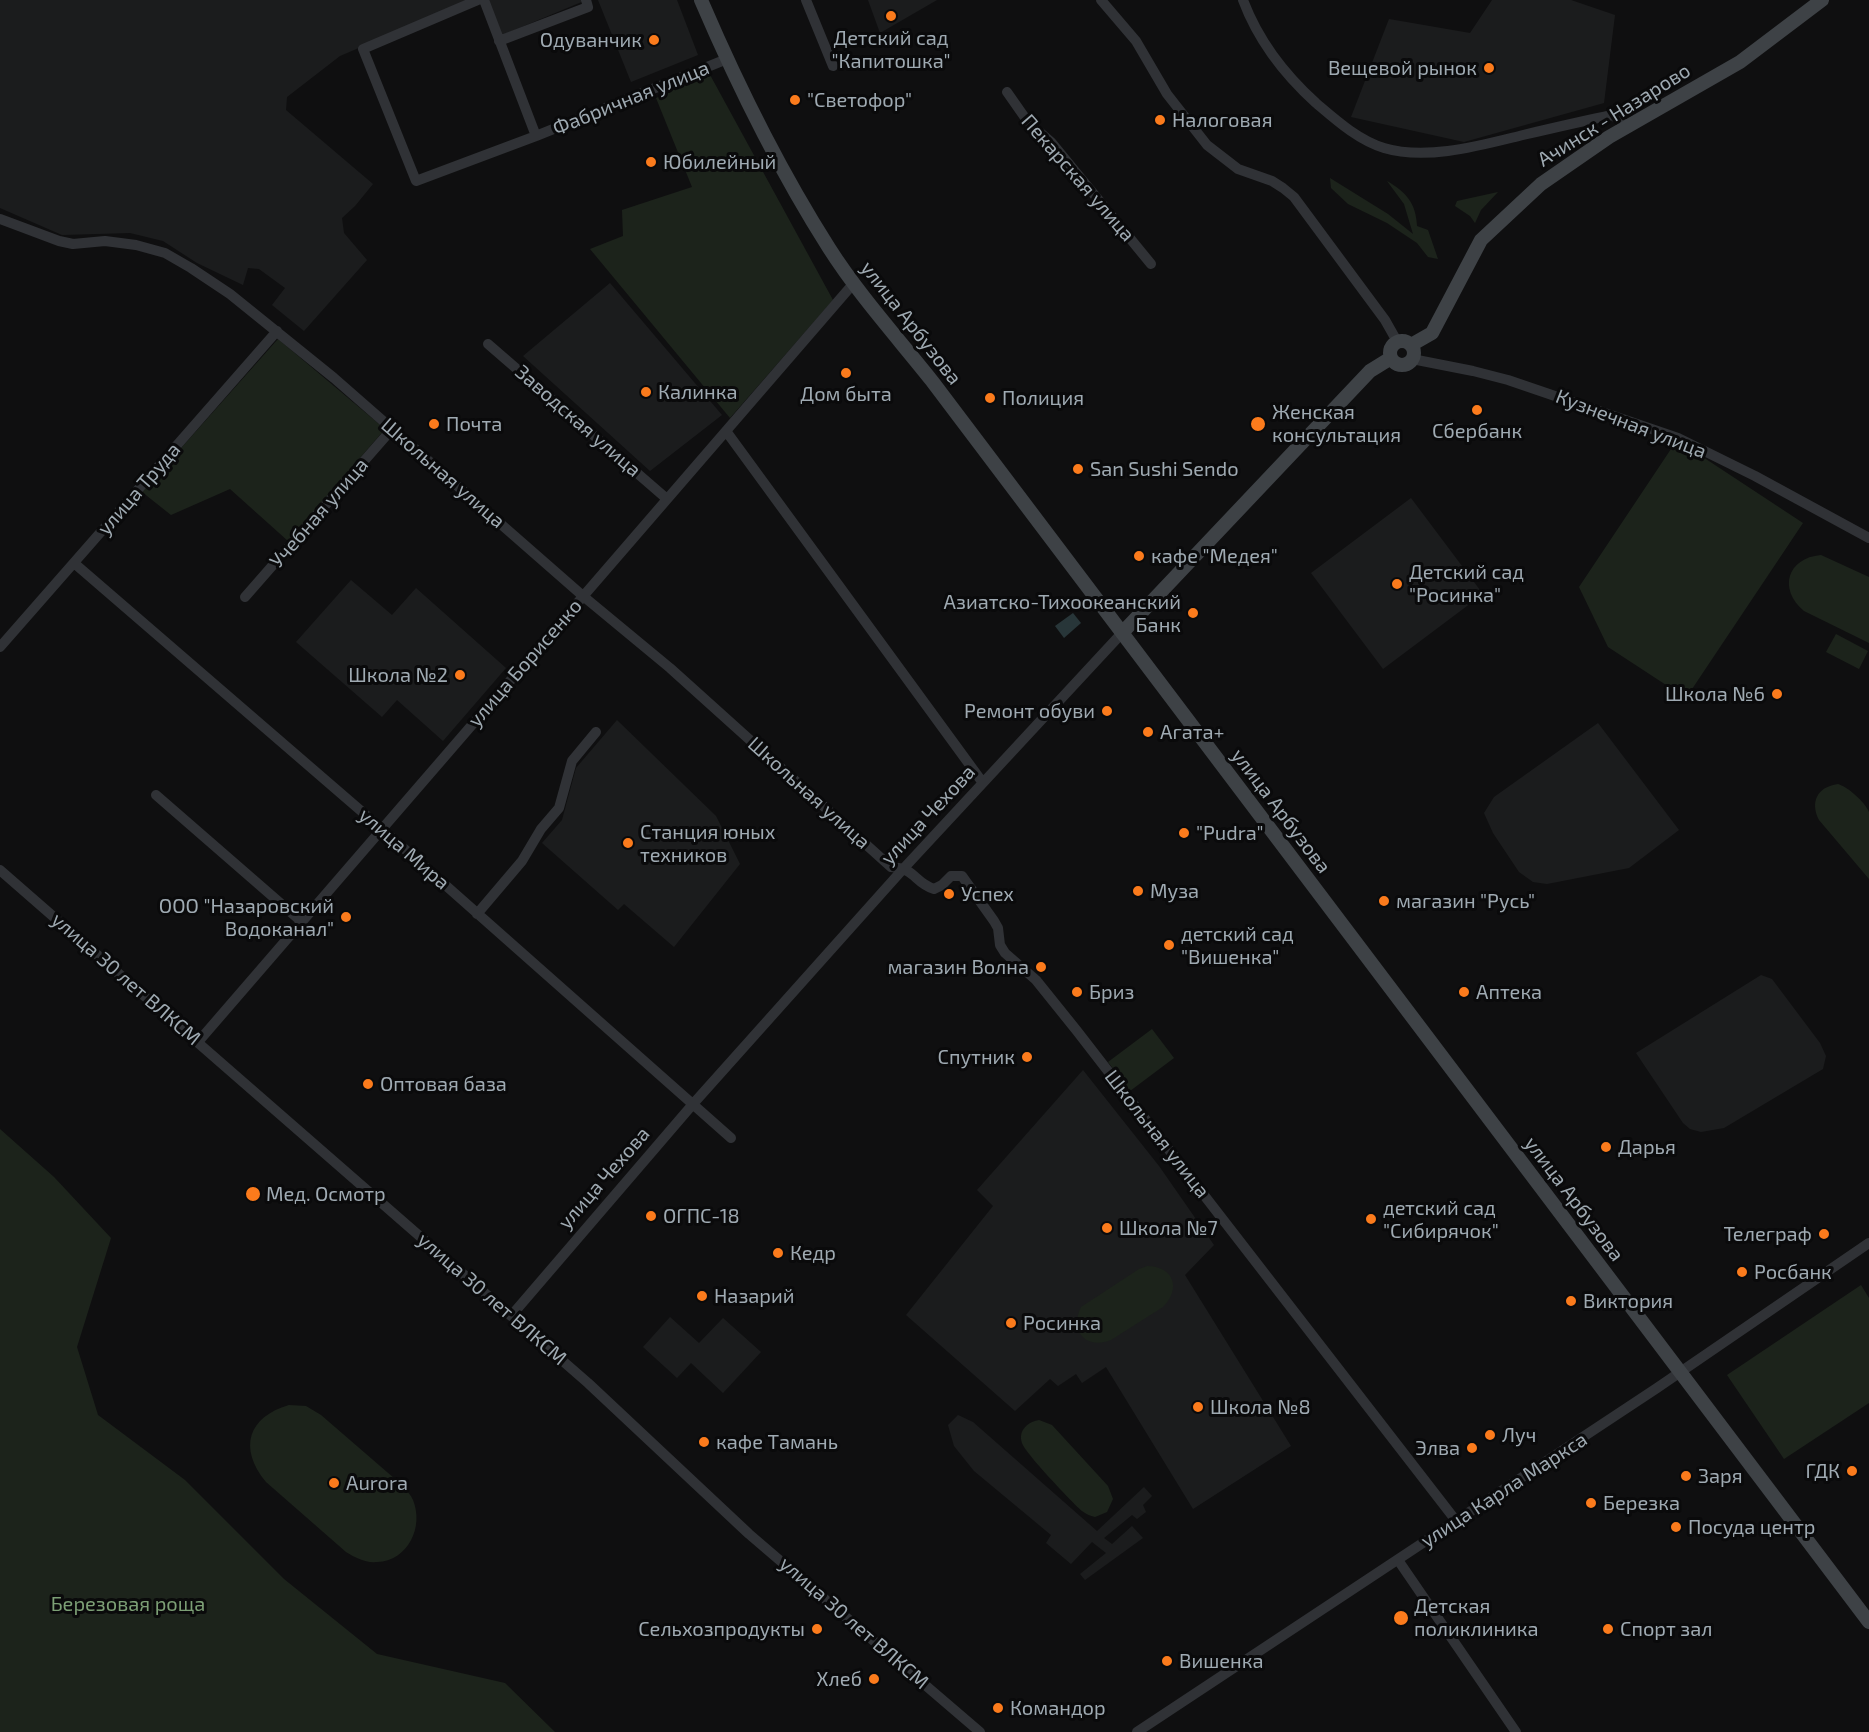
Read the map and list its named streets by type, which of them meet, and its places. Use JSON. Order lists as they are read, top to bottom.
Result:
{
  "streets": {
    "street": [
      "Фабричная улица",
      "Ачинск - Назарово",
      "Пекарская улица",
      "улица Арбузова",
      "Заводская улица",
      "Кузнечная улица",
      "Школьная улица",
      "улица Труда",
      "Учебная улица",
      "улица Борисенко",
      "улица Чехова",
      "улица Мира",
      "улица 30 лет ВЛКСМ",
      "улица Карла Маркса"
    ]
  },
  "crossings": [
    ["Фабричная улица", "улица Арбузова"],
    ["Ачинск - Назарово", "Кузнечная улица"],
    ["Ачинск - Назарово", "улица Чехова"],
    ["улица Арбузова", "улица Борисенко"],
    ["улица Арбузова", "улица Чехова"],
    ["улица Арбузова", "улица Карла Маркса"],
    ["Заводская улица", "улица Борисенко"],
    ["Кузнечная улица", "улица Чехова"],
    ["Школьная улица", "улица Труда"],
    ["Школьная улица", "Учебная улица"],
    ["Школьная улица", "улица Борисенко"],
    ["Школьная улица", "улица Чехова"],
    ["Школьная улица", "улица Карла Маркса"],
    ["улица Труда", "улица Мира"],
    ["улица Борисенко", "улица Мира"],
    ["улица Борисенко", "улица 30 лет ВЛКСМ"],
    ["улица Чехова", "улица Мира"],
    ["улица Чехова", "улица 30 лет ВЛКСМ"]
  ],
  "parks": ["Березовая роща"],
  "places": [
    "Детский сад \"Капитошка\"",
    "Одуванчик",
    "Вещевой рынок",
    "\"Светофор\"",
    "Налоговая",
    "Юбилейный",
    "Дом быта",
    "Калинка",
    "Полиция",
    "Сбербанк",
    "Почта",
    "Женская консультация",
    "San Sushi Sendo",
    "кафе \"Медея\"",
    "Детский сад \"Росинка\"",
    "Азиатско-Тихоокеанский Банк",
    "Школа №2",
    "Школа №6",
    "Ремонт обуви",
    "Агата+",
    "\"Pudra\"",
    "Станция юных техников",
    "Муза",
    "Успех",
    "магазин \"Русь\"",
    "ООО \"Назаровский Водоканал\"",
    "детский сад \"Вишенка\"",
    "магазин Волна",
    "Бриз",
    "Аптека",
    "Спутник",
    "Оптовая база",
    "Дарья",
    "Мед. Осмотр",
    "ОГПС-18",
    "детский сад \"Сибирячок\"",
    "Школа №7",
    "Телеграф",
    "Кедр",
    "Росбанк",
    "Назарий",
    "Виктория",
    "Росинка",
    "Школа №8",
    "Луч",
    "кафе Тамань",
    "Элва",
    "ГДК",
    "Заря",
    "Aurora",
    "Березка",
    "Посуда центр",
    "Детская поликлиника",
    "Сельхозпродукты",
    "Спорт зал",
    "Вишенка",
    "Хлеб",
    "Командор"
  ]
}
